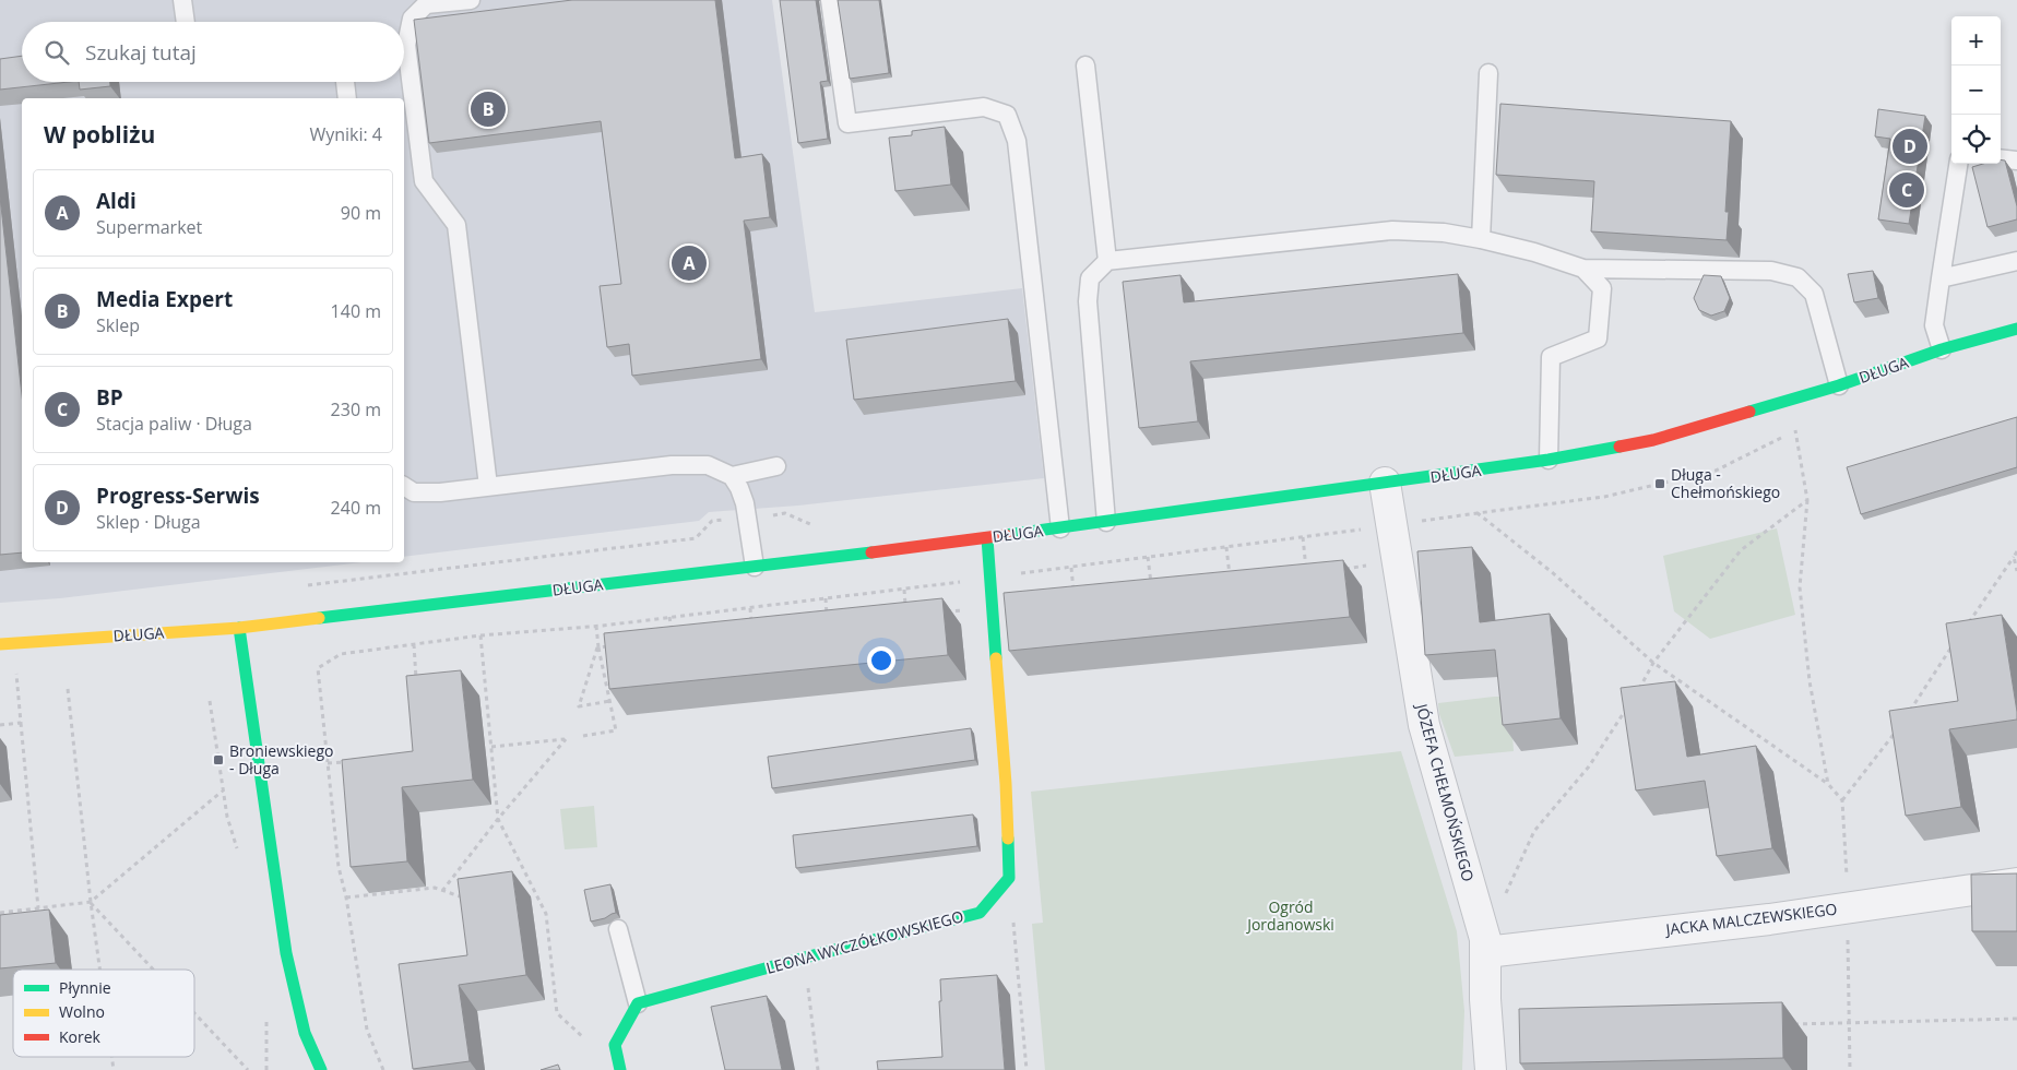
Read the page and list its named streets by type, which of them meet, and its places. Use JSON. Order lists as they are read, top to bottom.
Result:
{
  "streets": {
    "street": [
      "DŁUGA",
      "JÓZEFA CHEŁMOŃSKIEGO",
      "JACKA MALCZEWSKIEGO",
      "LEONA WYCZÓŁKOWSKIEGO"
    ]
  },
  "crossings": [
    ["DŁUGA", "JÓZEFA CHEŁMOŃSKIEGO"],
    ["DŁUGA", "LEONA WYCZÓŁKOWSKIEGO"],
    ["JÓZEFA CHEŁMOŃSKIEGO", "JACKA MALCZEWSKIEGO"]
  ],
  "parks": ["Ogród Jordanowski"],
  "places": {
    "transit": ["Długa - Chełmońskiego", "Broniewskiego - Długa"]
  },
  "legend": ["Płynnie", "Wolno", "Korek"],
  "page": {
    "map_buttons": ["+", "−"],
    "search": "Szukaj tutaj",
    "pins": [
      "B",
      "D",
      "C",
      "A"
    ],
    "heading": ["W pobliżu", "Wyniki: 4"],
    "list": [
      {
        "mark": "A",
        "name": "Aldi",
        "note": "Supermarket",
        "value": "90 m"
      },
      {
        "mark": "B",
        "name": "Media Expert",
        "note": "Sklep",
        "value": "140 m"
      },
      {
        "mark": "C",
        "name": "BP",
        "note": "Stacja paliw · Długa",
        "value": "230 m"
      },
      {
        "mark": "D",
        "name": "Progress-Serwis",
        "note": "Sklep · Długa",
        "value": "240 m"
      }
    ]
  }
}
